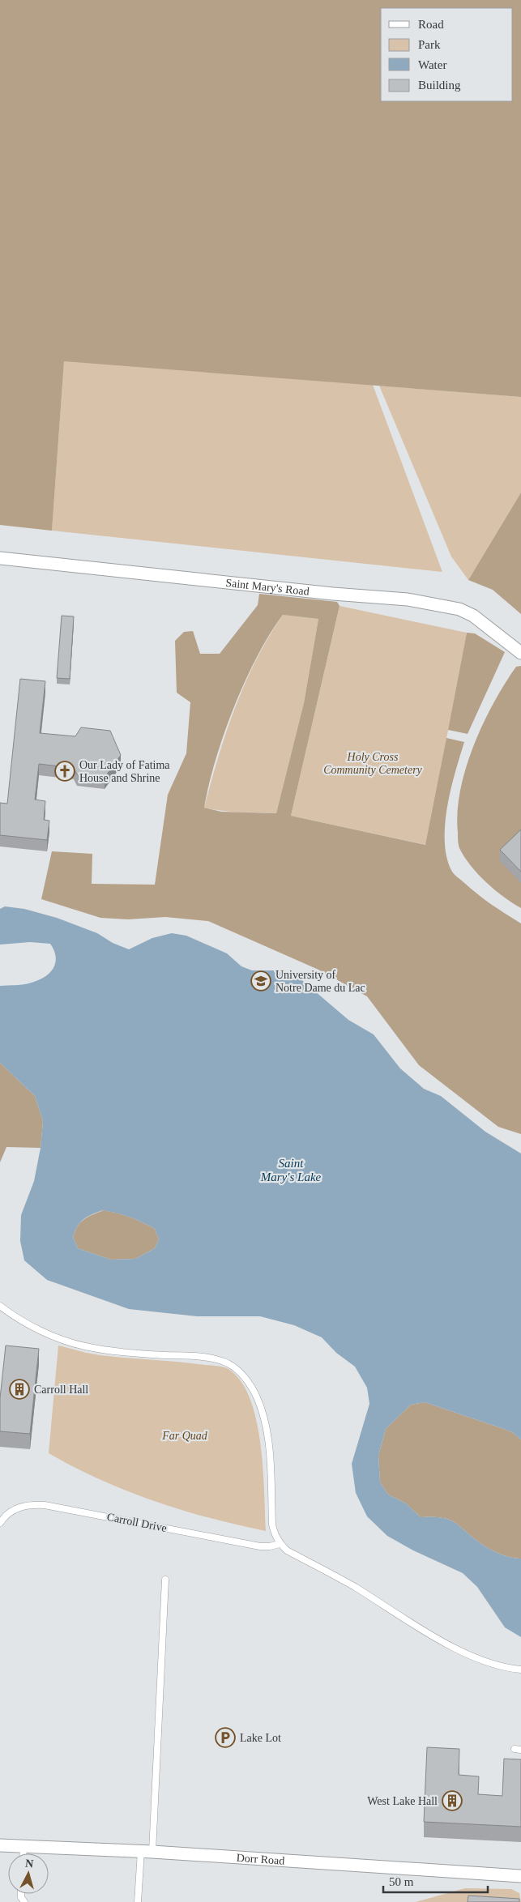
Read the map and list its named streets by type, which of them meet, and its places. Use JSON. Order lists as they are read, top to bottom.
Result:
{
  "streets": {
    "street": ["Saint Mary's Road", "Dorr Road"],
    "lane": ["Carroll Drive"]
  },
  "water": ["Saint Mary's Lake"],
  "parks": ["Holy Cross Community Cemetery", "Far Quad"],
  "places": {
    "church": ["Our Lady of Fatima House and Shrine"],
    "school or university": ["University of Notre Dame du Lac"],
    "building": ["Carroll Hall", "West Lake Hall"],
    "parking": ["Lake Lot"]
  },
  "legend": [
    "Road",
    "Park",
    "Water",
    "Building"
  ],
  "scale_bar": "50 m",
  "north": "top"
}
